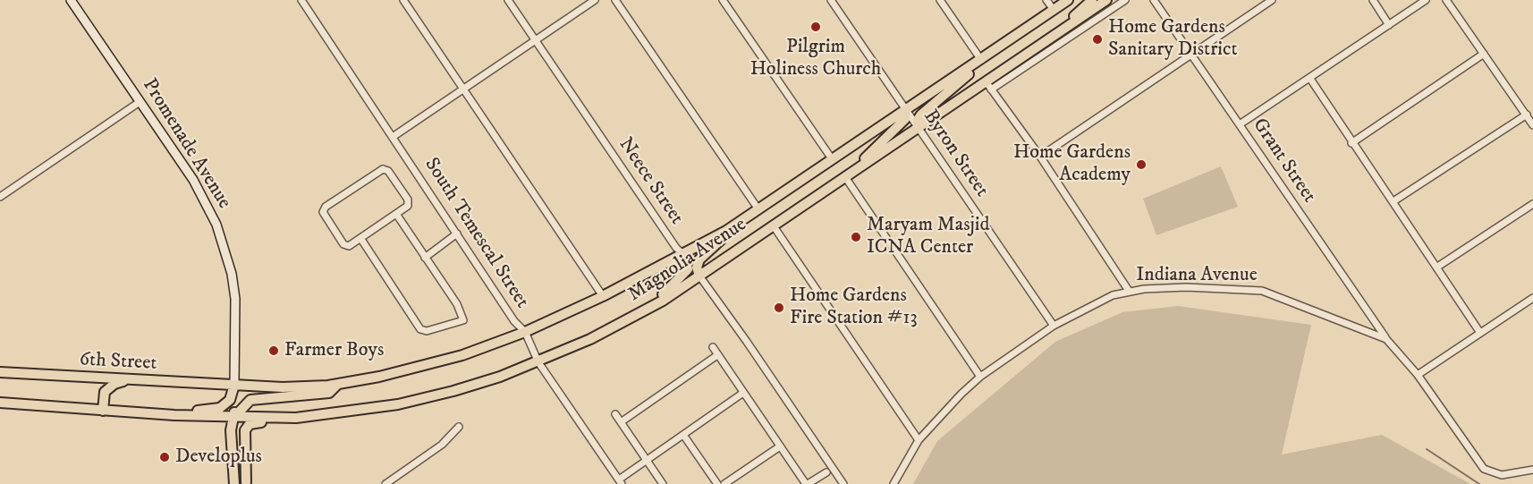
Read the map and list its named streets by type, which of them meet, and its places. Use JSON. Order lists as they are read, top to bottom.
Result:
{
  "streets": {
    "main road": ["Promenade Avenue", "Magnolia Avenue", "6th Street"],
    "street": [
      "Byron Street",
      "Grant Street",
      "Neece Street",
      "South Temescal Street",
      "Indiana Avenue"
    ]
  },
  "crossings": [
    ["Promenade Avenue", "Magnolia Avenue"],
    ["Promenade Avenue", "6th Street"],
    ["Byron Street", "Magnolia Avenue"],
    ["Byron Street", "Indiana Avenue"],
    ["Grant Street", "Indiana Avenue"],
    ["Neece Street", "Magnolia Avenue"],
    ["South Temescal Street", "Magnolia Avenue"],
    ["Magnolia Avenue", "6th Street"]
  ],
  "places": [
    "Pilgrim Holiness Church",
    "Home Gardens Sanitary District",
    "Home Gardens Academy",
    "Maryam Masjid ICNA Center",
    "Home Gardens Fire Station #13",
    "Farmer Boys",
    "Developlus"
  ]
}
